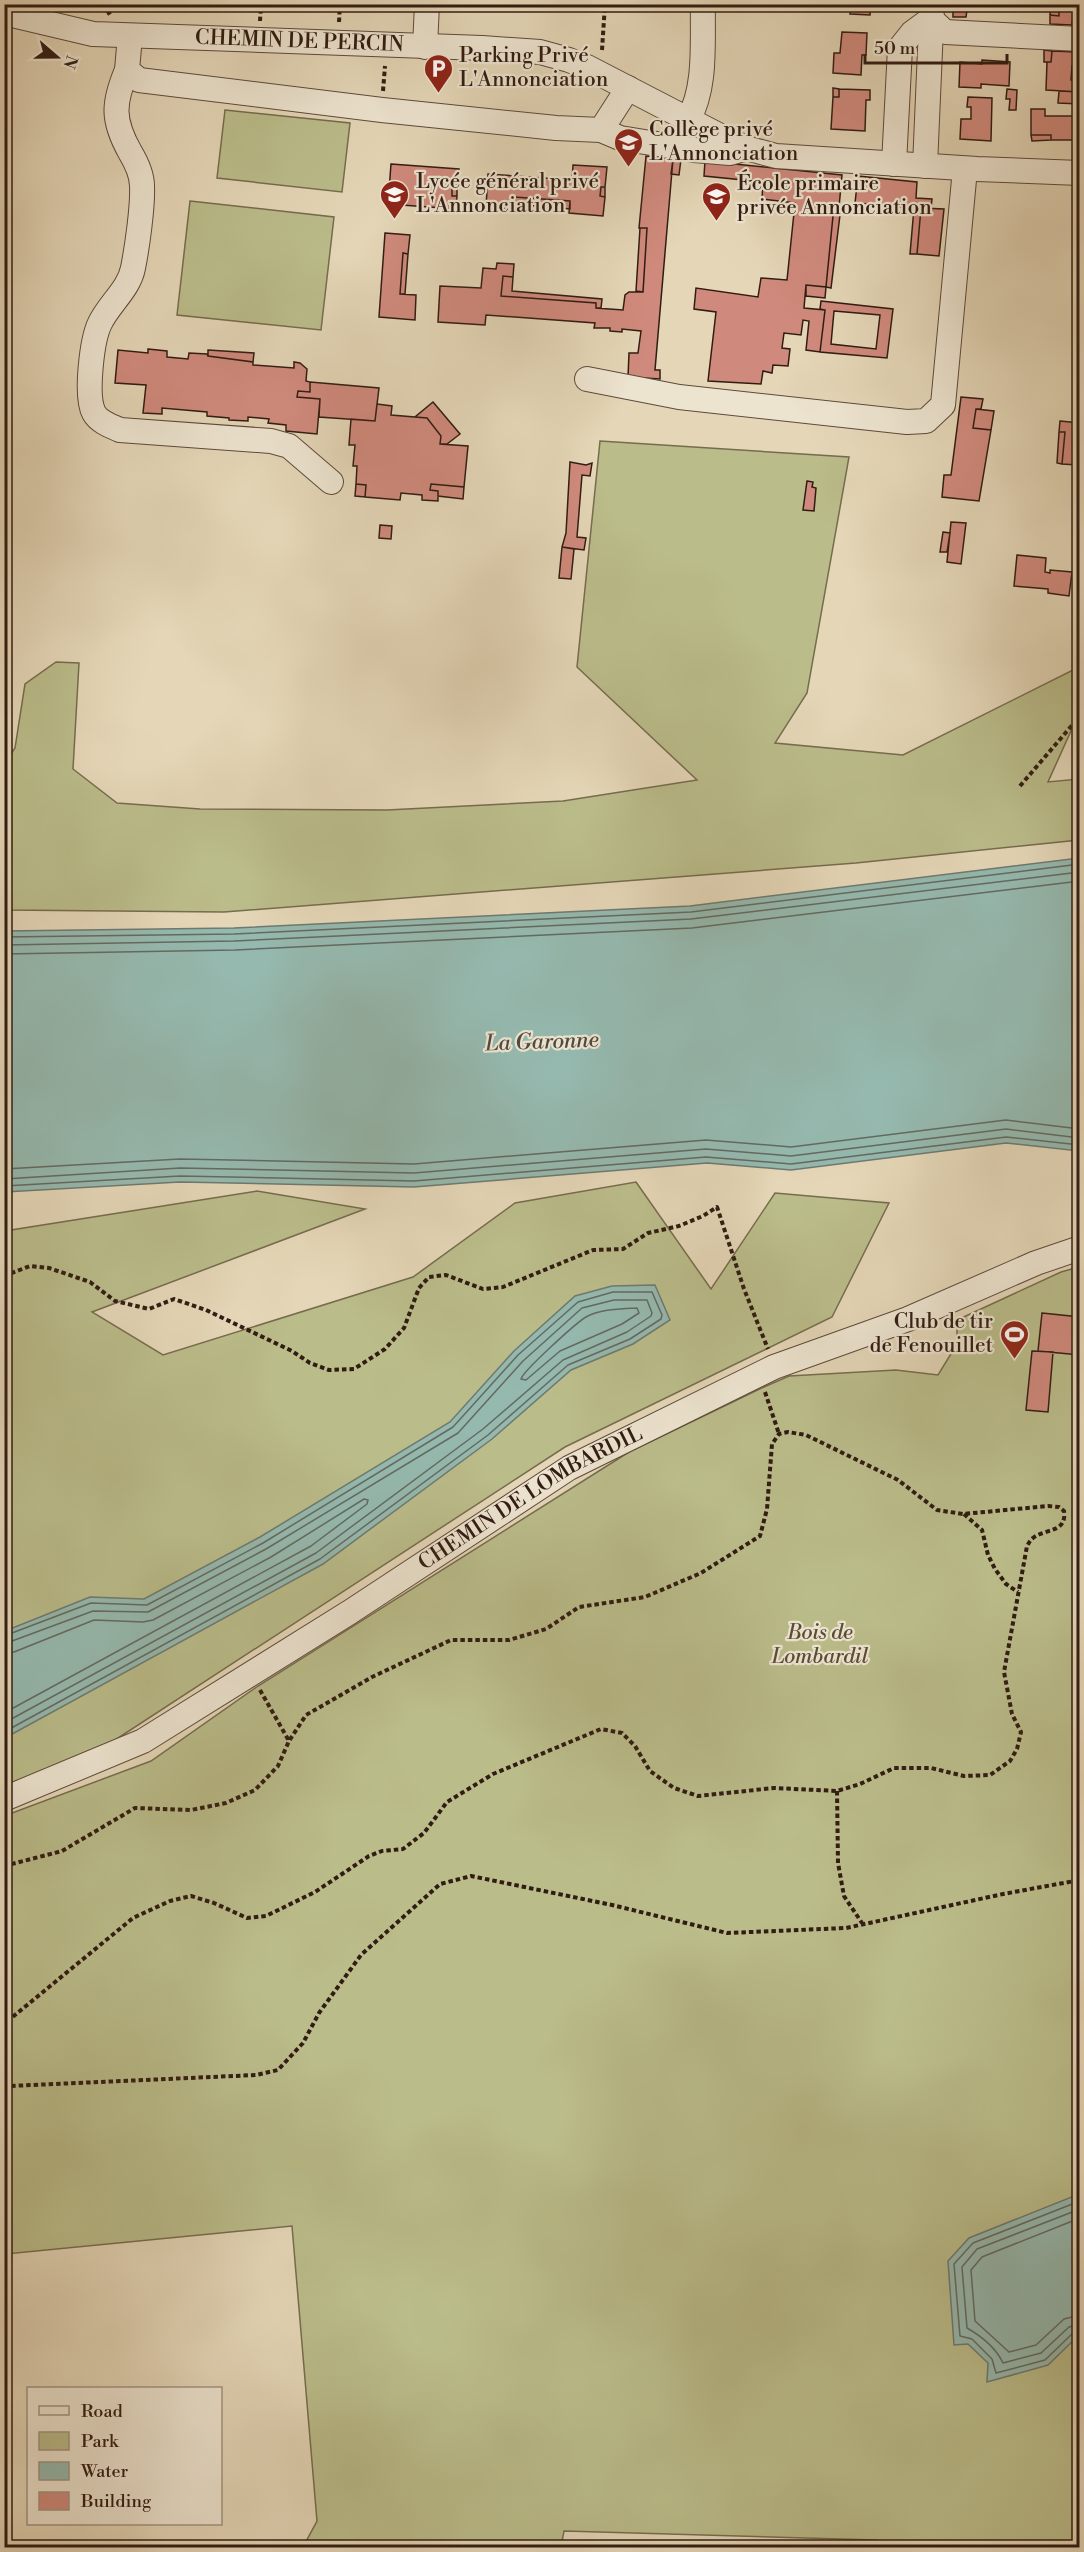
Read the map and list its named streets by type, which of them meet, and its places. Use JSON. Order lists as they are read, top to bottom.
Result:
{
  "streets": {
    "street": ["CHEMIN DE PERCIN", "CHEMIN DE LOMBARDIL"]
  },
  "water": ["La Garonne"],
  "parks": ["Bois de Lombardil"],
  "places": {
    "parking": ["Parking Privé L'Annonciation"],
    "school or university": ["Collège privé L'Annonciation", "Lycée général privé L'Annonciation", "École primaire privée Annonciation"],
    "sports": ["Club de tir de Fenouillet"]
  },
  "legend": [
    "Road",
    "Park",
    "Water",
    "Building"
  ],
  "scale_bar": "50 m",
  "north": "right"
}
